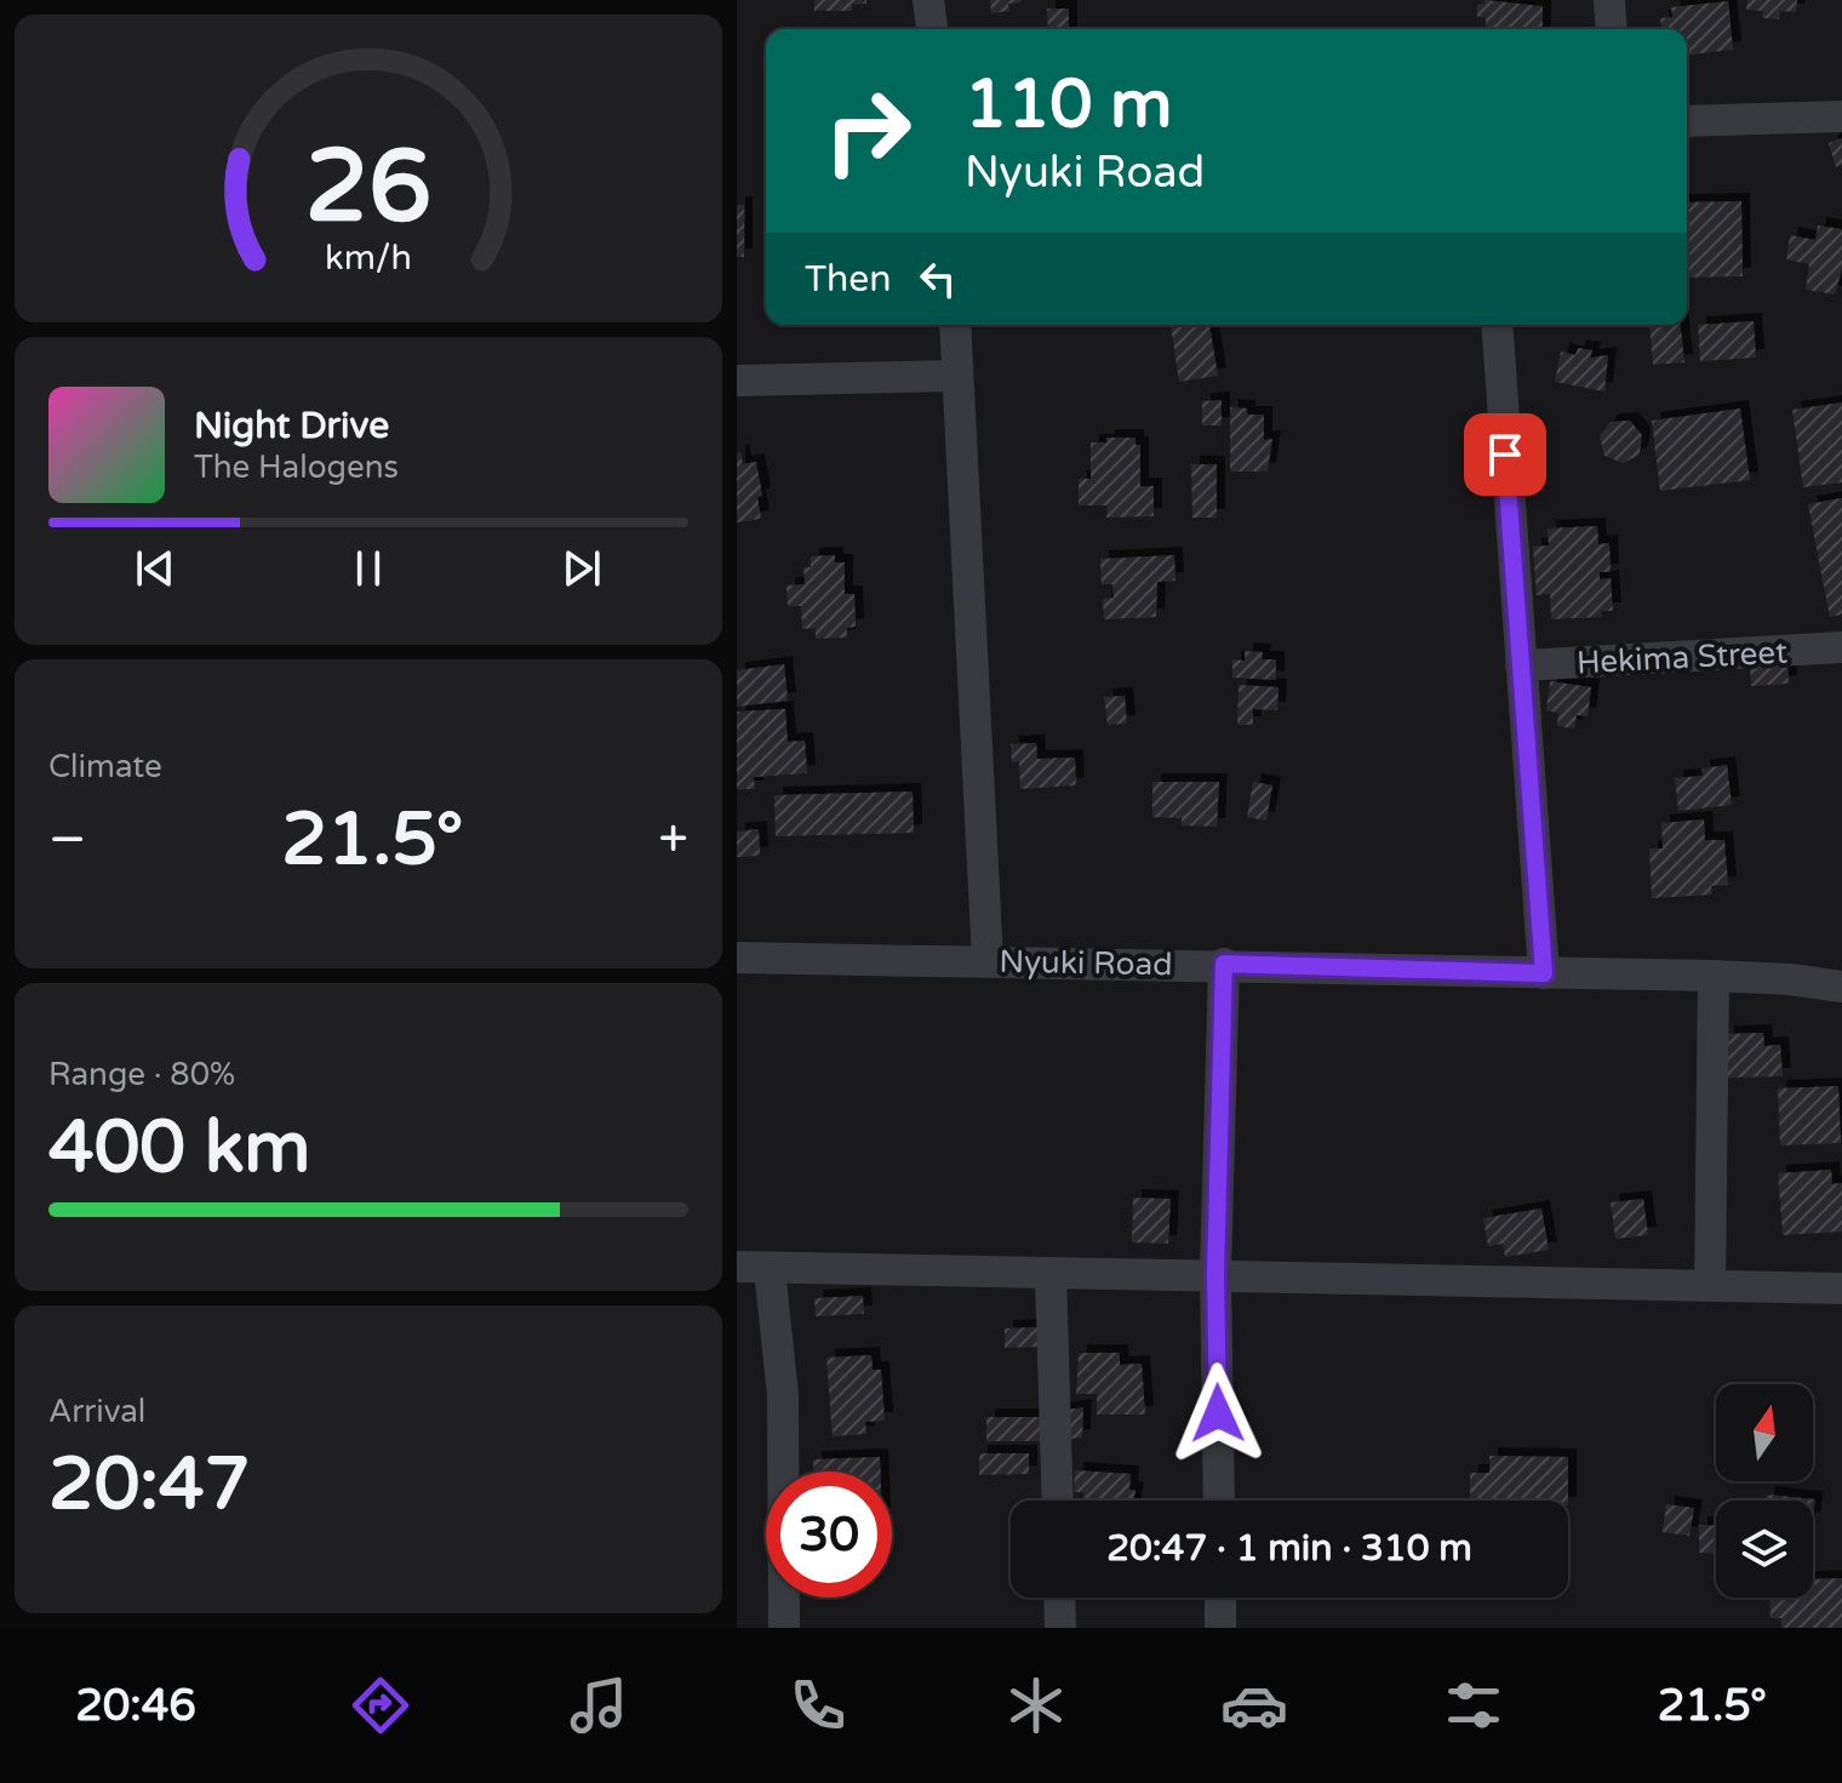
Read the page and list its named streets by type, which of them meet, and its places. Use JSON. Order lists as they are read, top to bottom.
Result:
{
  "streets": {
    "street": ["Hekima Street", "Nyuki Road"]
  },
  "north": "top",
  "page": {
    "turn": ["110 m", "Nyuki Road"],
    "then": "Then",
    "song": ["Night Drive", "The Halogens"],
    "tile": [
      "Climate",
      ["Range · 80%", "400 km"],
      ["Arrival", "20:47"]
    ],
    "heat": ["−", "21.5°", "+"],
    "limit": "30",
    "trip": "20:47 · 1 min · 310 m",
    "tabs": ["20:46", "21.5°"],
    "gauge": ["26", "km/h"]
  }
}
